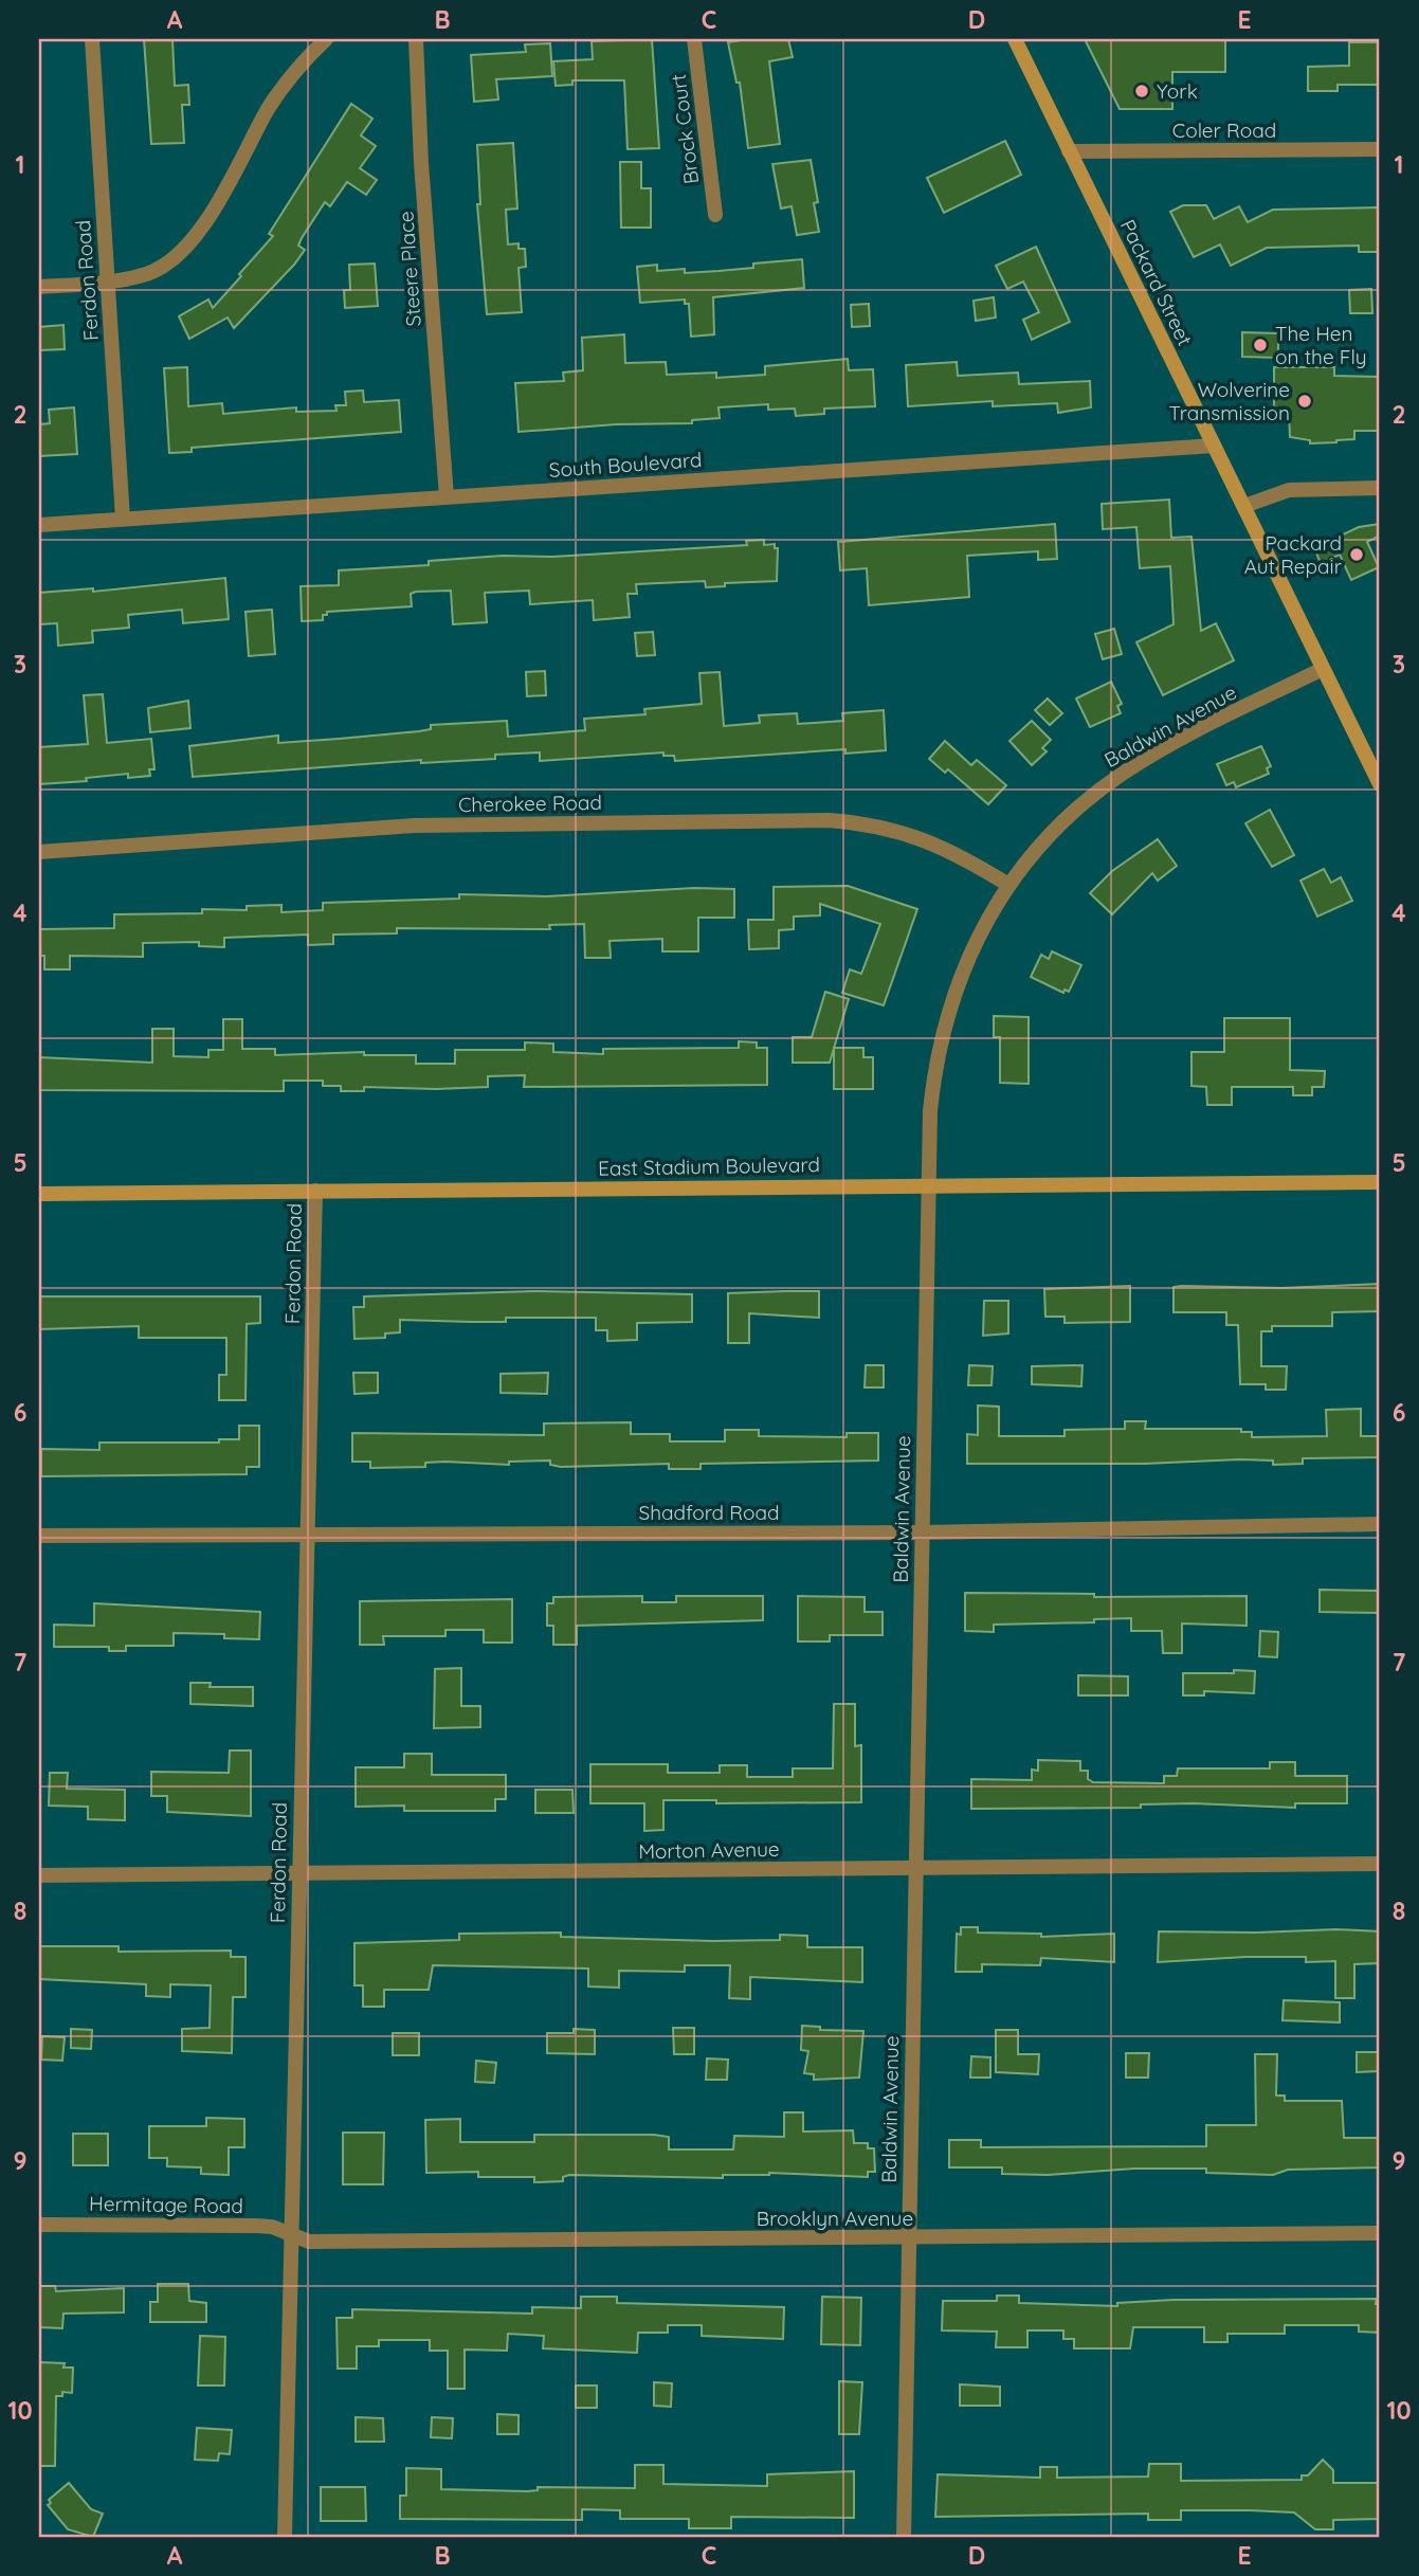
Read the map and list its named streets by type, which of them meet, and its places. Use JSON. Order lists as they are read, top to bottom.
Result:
{
  "streets": {
    "main road": ["Packard Street", "East Stadium Boulevard"],
    "street": [
      "Brock Court",
      "Coler Road",
      "Steere Place",
      "Ferdon Road",
      "South Boulevard",
      "Baldwin Avenue",
      "Cherokee Road",
      "Shadford Road",
      "Morton Avenue",
      "Hermitage Road",
      "Brooklyn Avenue"
    ]
  },
  "crossings": [
    ["Coler Road", "Packard Street"],
    ["Steere Place", "South Boulevard"],
    ["Ferdon Road", "South Boulevard"],
    ["Ferdon Road", "East Stadium Boulevard"],
    ["Ferdon Road", "Shadford Road"],
    ["Ferdon Road", "Morton Avenue"],
    ["Ferdon Road", "Hermitage Road"],
    ["Ferdon Road", "Brooklyn Avenue"],
    ["Packard Street", "South Boulevard"],
    ["Packard Street", "Baldwin Avenue"],
    ["Baldwin Avenue", "Cherokee Road"],
    ["Baldwin Avenue", "East Stadium Boulevard"],
    ["Baldwin Avenue", "Shadford Road"],
    ["Baldwin Avenue", "Morton Avenue"],
    ["Baldwin Avenue", "Brooklyn Avenue"],
    ["Hermitage Road", "Brooklyn Avenue"]
  ],
  "places": [
    "York",
    "The Hen on the Fly",
    "Wolverine Transmission",
    "Packard Aut Repair"
  ],
  "grid": {
    "columns": [
      "A",
      "B",
      "C",
      "D",
      "E"
    ],
    "rows": [
      "1",
      "2",
      "3",
      "4",
      "5",
      "6",
      "7",
      "8",
      "9",
      "10"
    ]
  }
}
